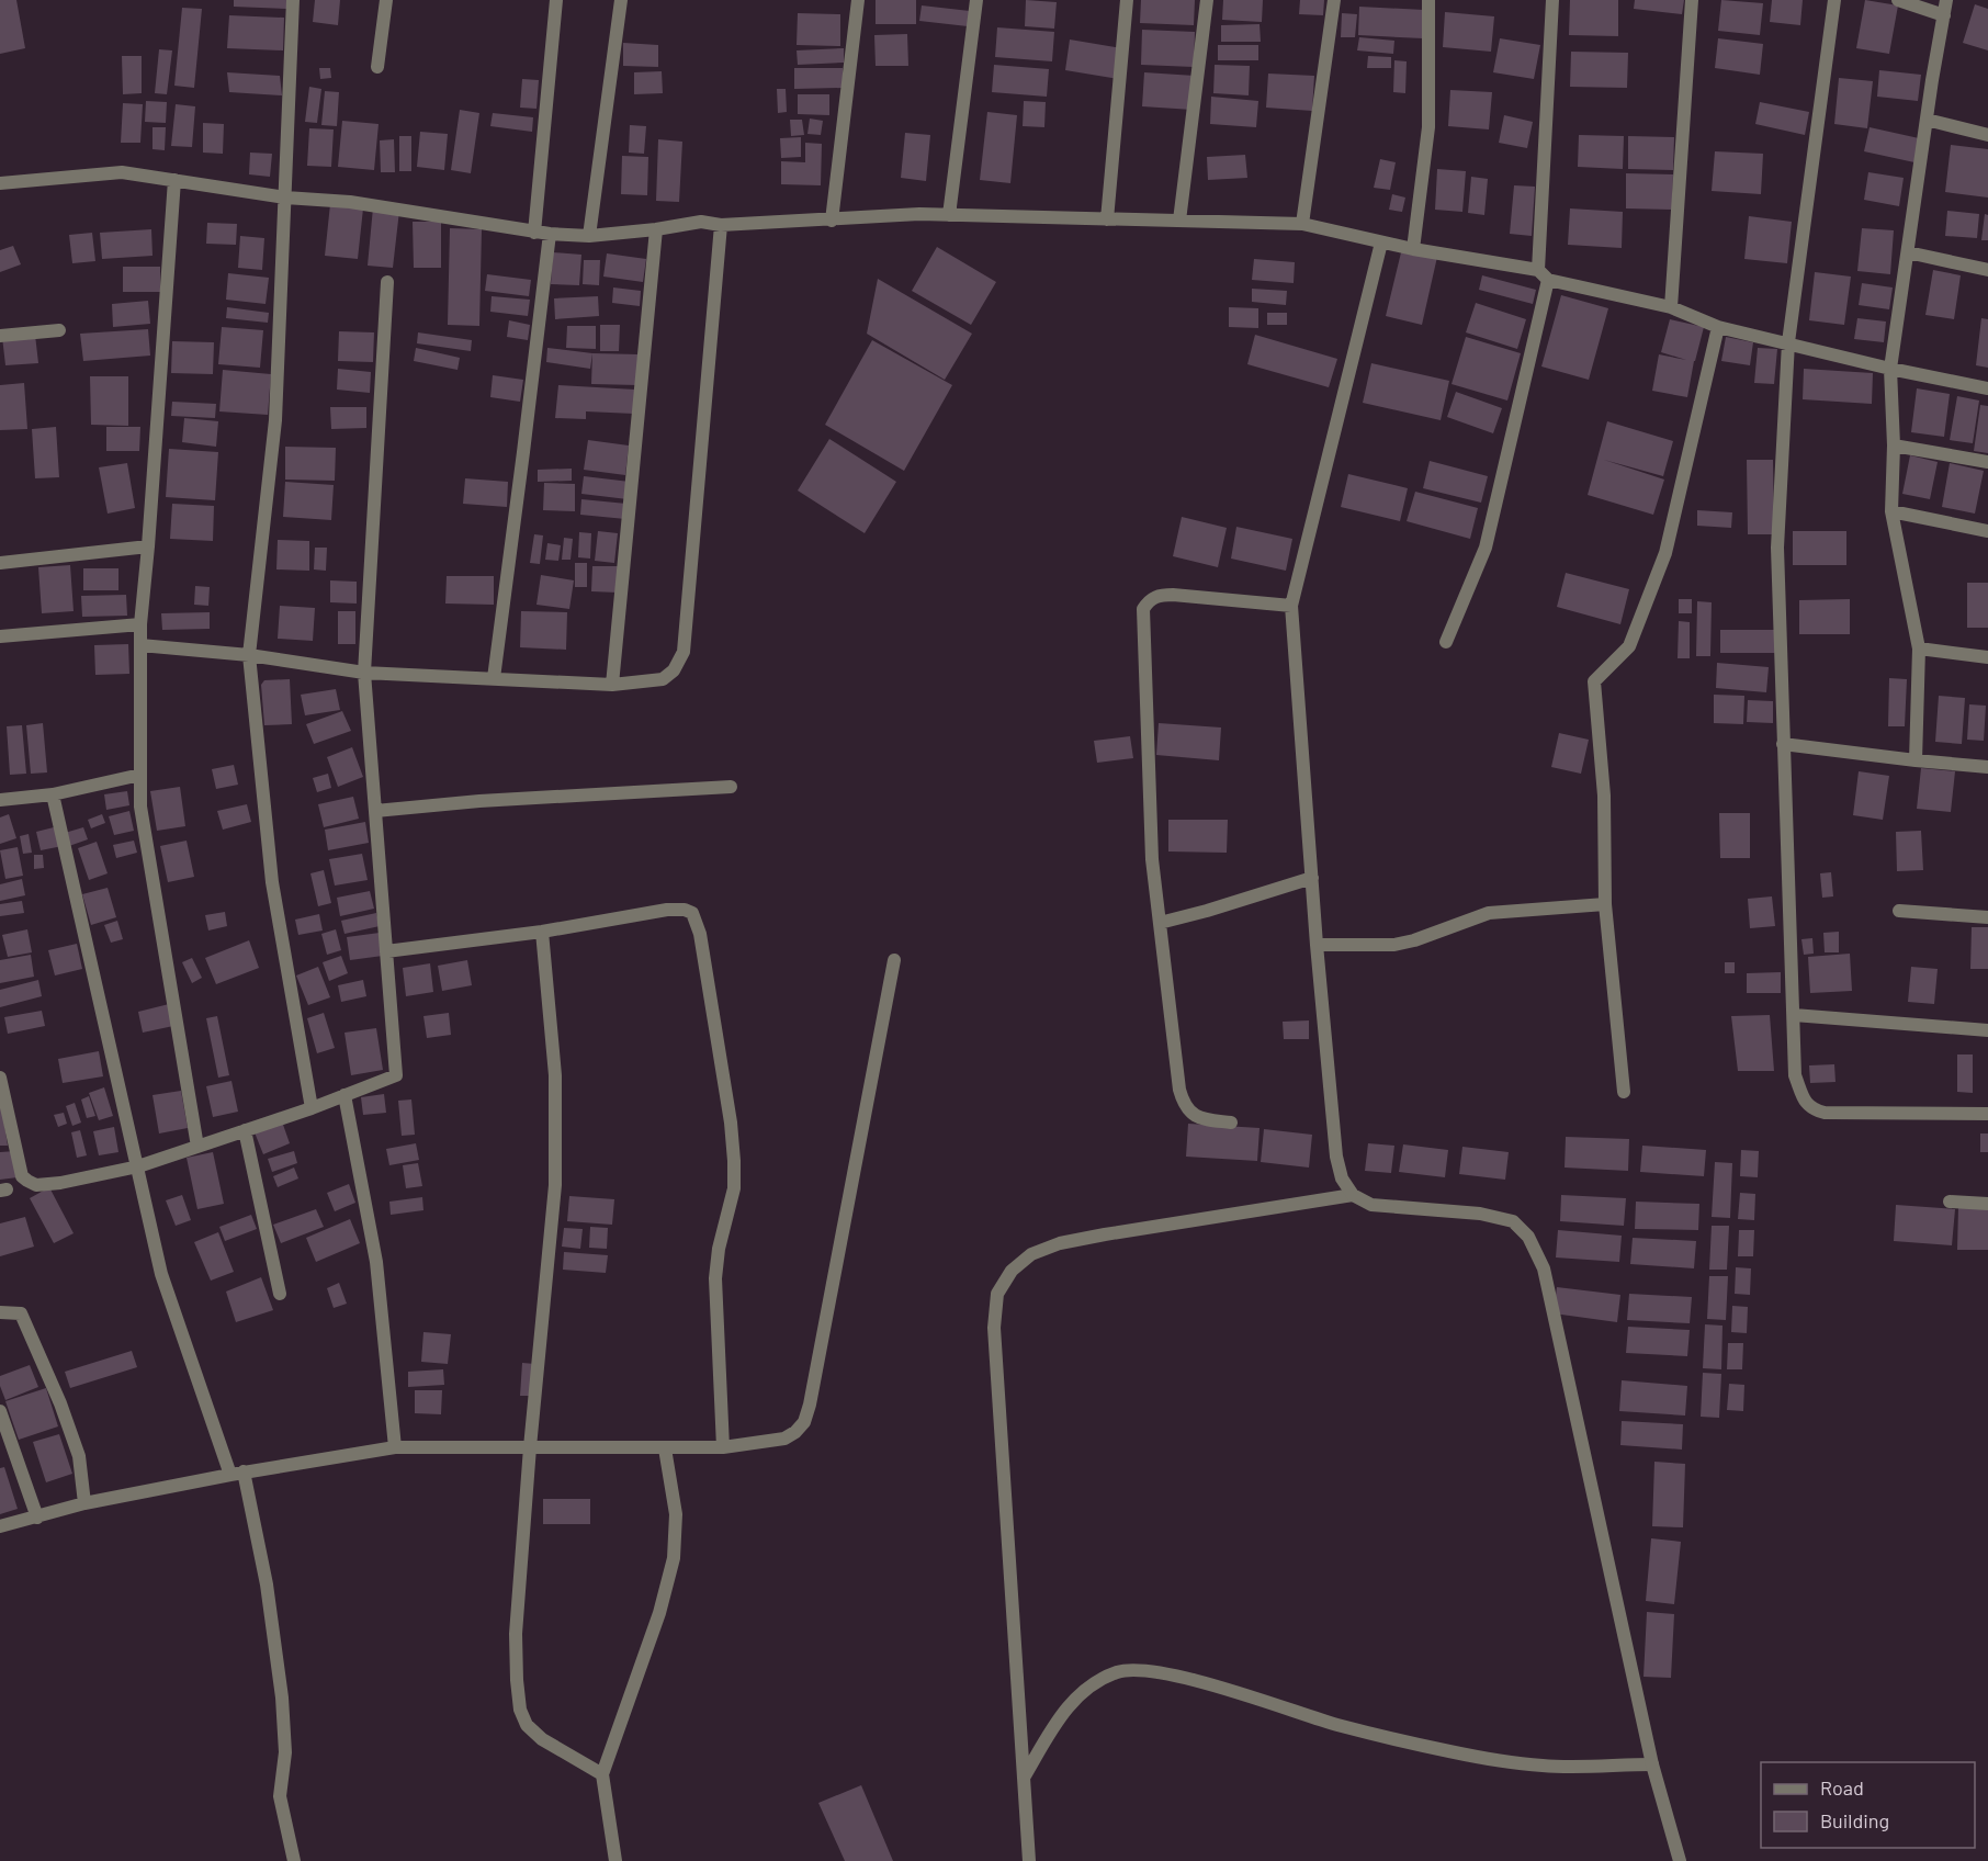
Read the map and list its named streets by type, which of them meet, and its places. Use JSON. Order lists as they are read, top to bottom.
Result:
{
  "legend": ["Road", "Building"]
}
